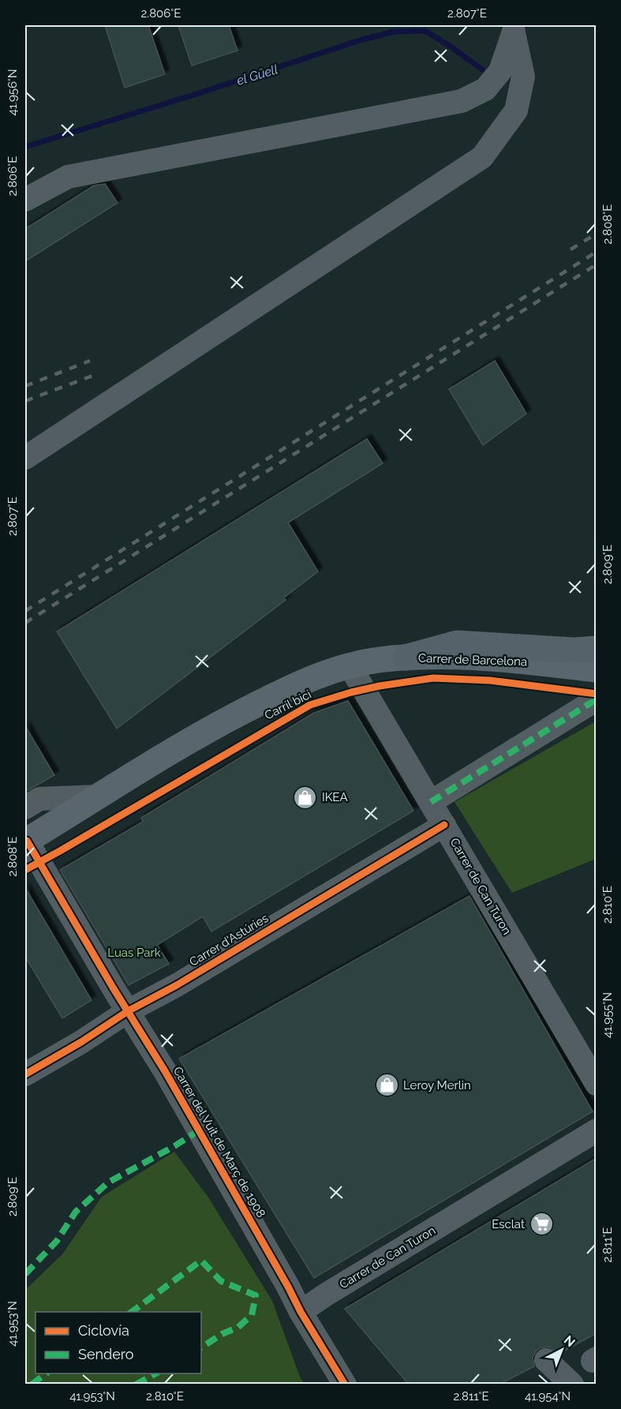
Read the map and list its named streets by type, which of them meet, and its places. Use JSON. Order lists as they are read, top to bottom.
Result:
{
  "streets": {
    "main road": ["Carrer de Barcelona"],
    "street": ["Carrer de Can Turon", "Carrer d'Astúries", "Carrer del Vuit de Març de 1908"],
    "cycle path": ["Carril bici"]
  },
  "crossings": [
    ["Carrer de Barcelona", "Carrer de Can Turon"],
    ["Carrer de Barcelona", "Carrer del Vuit de Març de 1908"],
    ["Carrer de Can Turon", "Carrer d'Astúries"],
    ["Carrer de Can Turon", "Carrer del Vuit de Març de 1908"],
    ["Carrer d'Astúries", "Carrer del Vuit de Març de 1908"]
  ],
  "water": ["el Güell"],
  "parks": ["Luas Park"],
  "places": {
    "shop": ["IKEA", "Leroy Merlin"],
    "supermarket": ["Esclat"]
  },
  "legend": ["Ciclovía", "Sendero"],
  "north": "top right",
  "coordinates": [
    "2.806°E",
    "2.807°E",
    "41.956°N",
    "2.808°E",
    "2.809°E",
    "2.810°E",
    "41.955°N",
    "2.811°E",
    "41.953°N",
    "41.954°N"
  ]
}
